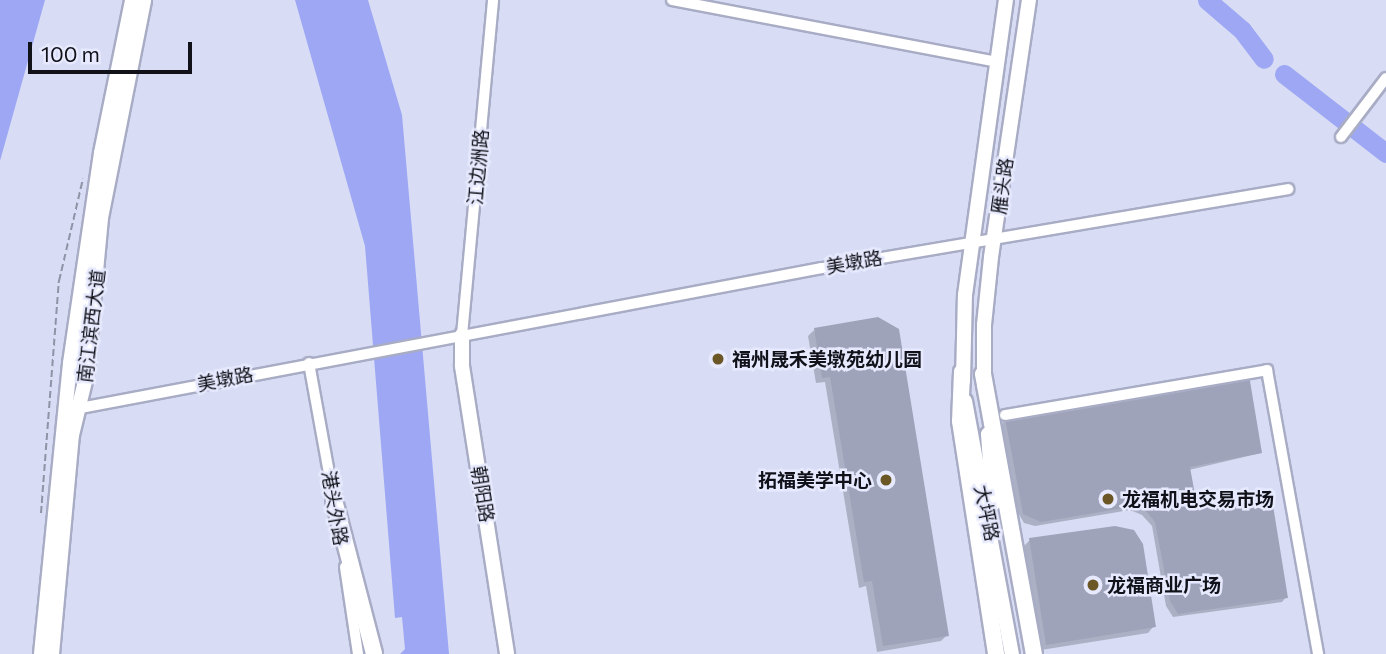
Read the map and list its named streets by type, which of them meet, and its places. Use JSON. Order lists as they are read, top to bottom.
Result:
{
  "streets": {
    "main road": [
      "雁头路",
      "南江滨西大道",
      "朝阳路",
      "大坪路"
    ],
    "street": ["江边洲路", "美墩路", "港头外路"]
  },
  "crossings": [
    ["江边洲路", "美墩路"],
    ["江边洲路", "朝阳路"],
    ["雁头路", "美墩路"],
    ["雁头路", "大坪路"],
    ["美墩路", "南江滨西大道"],
    ["美墩路", "朝阳路"],
    ["美墩路", "港头外路"]
  ],
  "places": [
    "福州晟禾美墩苑幼儿园",
    "拓福美学中心",
    "龙福机电交易市场",
    "龙福商业广场"
  ],
  "scale_bar": "100 m"
}
